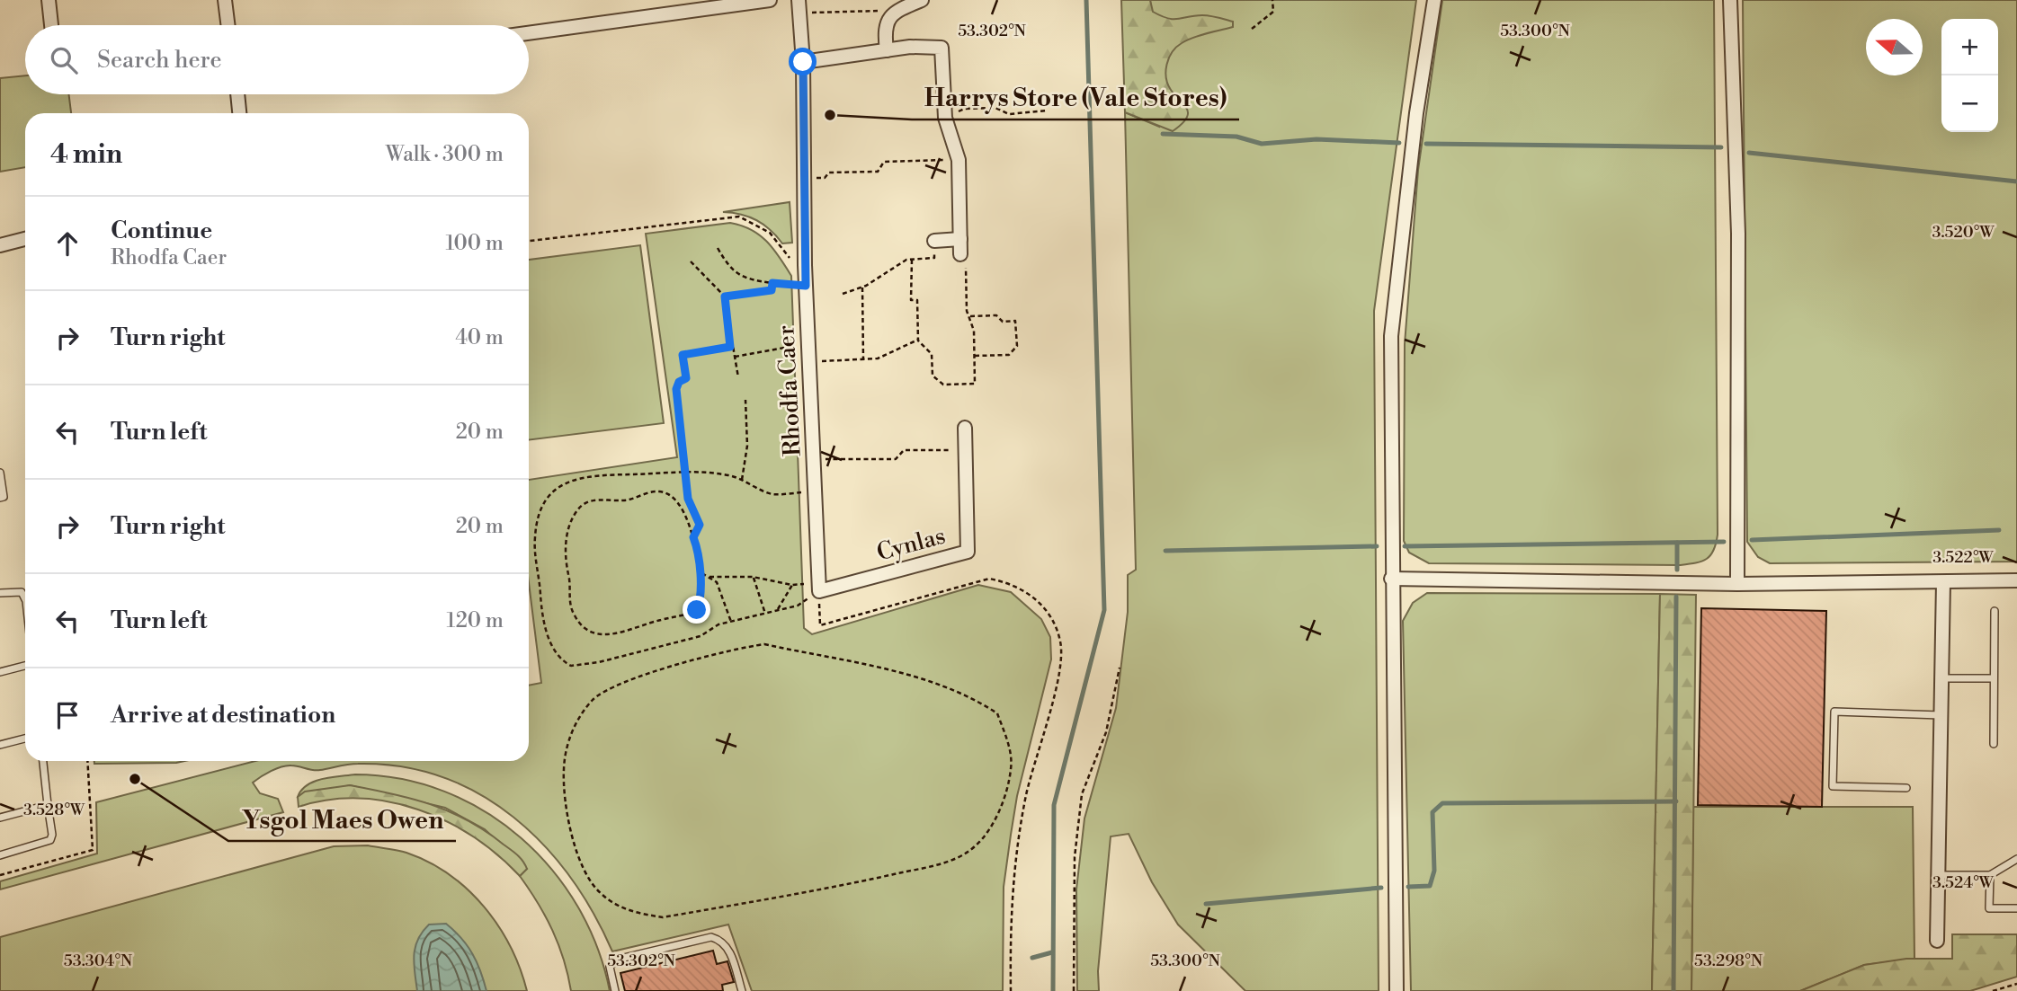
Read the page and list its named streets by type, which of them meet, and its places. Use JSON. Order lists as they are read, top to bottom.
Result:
{
  "streets": {
    "street": ["Rhodfa Caer", "Cynlas"]
  },
  "crossings": [
    ["Rhodfa Caer", "Cynlas"]
  ],
  "places": ["Harrys Store (Vale Stores)", "Ysgol Maes Owen"],
  "north": "left",
  "page": {
    "map_buttons": ["+", "−"],
    "search": "Search here",
    "heading": ["4 min", "Walk · 300 m"],
    "list": [
      ["Continue", "Rhodfa Caer", "100 m"],
      ["Turn right", "40 m"],
      ["Turn left", "20 m"],
      ["Turn right", "20 m"],
      ["Turn left", "120 m"],
      "Arrive at destination"
    ]
  },
  "coordinates": [
    "53.302°N",
    "53.300°N",
    "3.520°W",
    "3.522°W",
    "3.528°W",
    "3.524°W",
    "53.304°N",
    "53.298°N"
  ]
}
